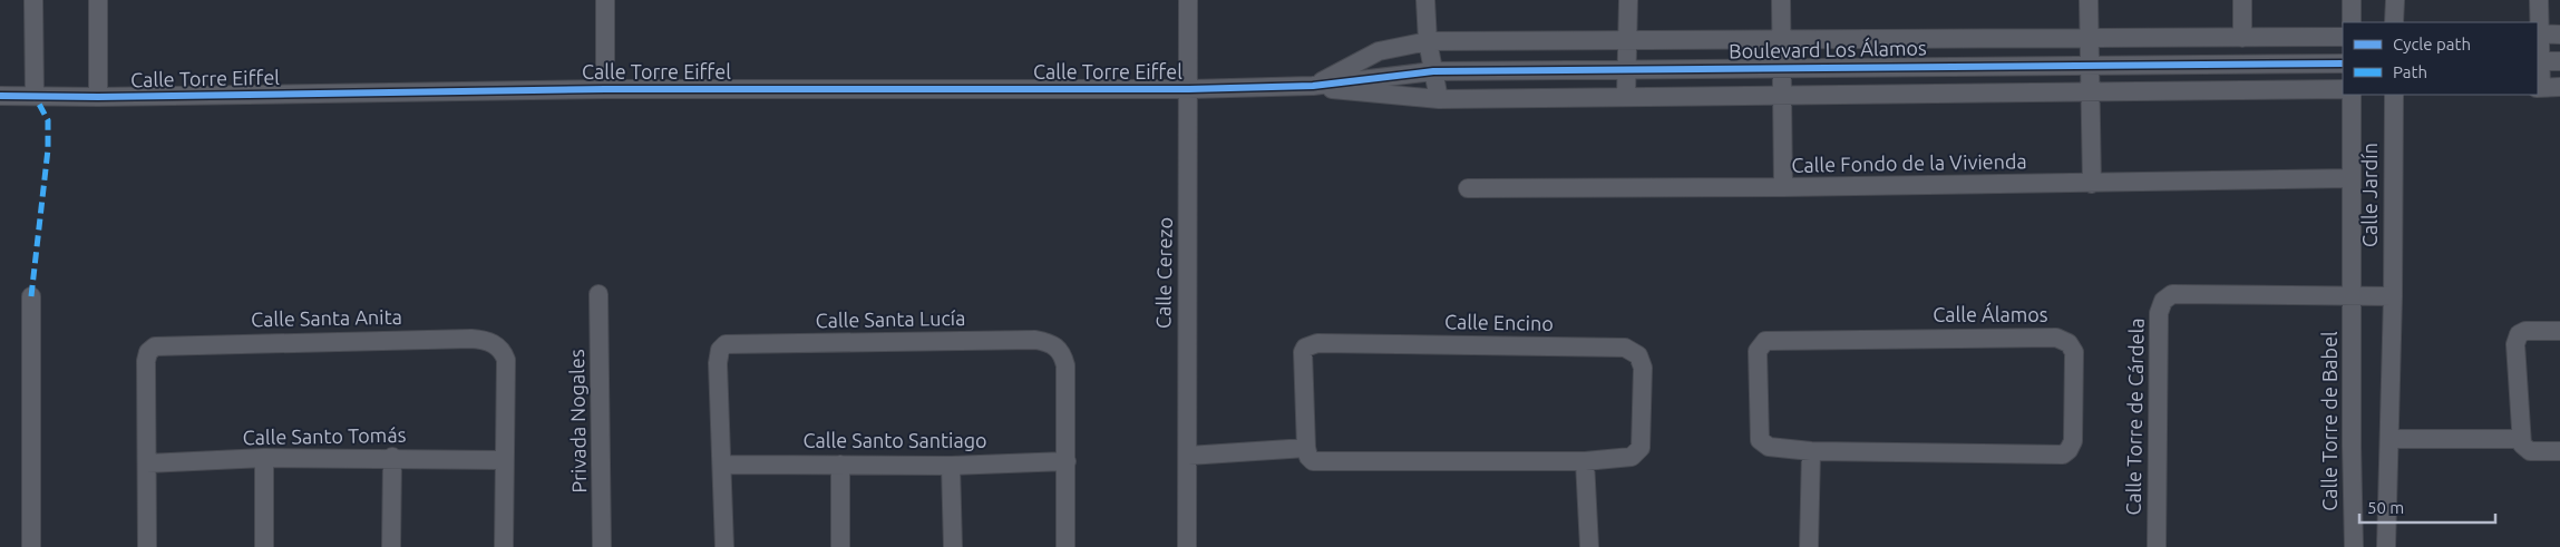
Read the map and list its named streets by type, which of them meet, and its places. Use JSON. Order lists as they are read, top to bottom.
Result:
{
  "streets": {
    "street": [
      "Boulevard Los Álamos",
      "Calle Torre Eiffel",
      "Calle Fondo de la Vivienda",
      "Calle Jardín",
      "Calle Cerezo",
      "Calle Álamos",
      "Calle Santa Anita",
      "Calle Santa Lucía",
      "Calle Encino",
      "Calle Torre de Cárdela",
      "Privada Nogales",
      "Calle Torre de Babel",
      "Calle Santo Tomás",
      "Calle Santo Santiago"
    ]
  },
  "crossings": [
    ["Boulevard Los Álamos", "Calle Torre Eiffel"],
    ["Calle Torre Eiffel", "Calle Cerezo"],
    ["Calle Fondo de la Vivienda", "Calle Jardín"],
    ["Calle Jardín", "Calle Torre de Cárdela"],
    ["Calle Jardín", "Calle Torre de Babel"],
    ["Calle Santa Anita", "Calle Santo Tomás"],
    ["Calle Santa Lucía", "Calle Santo Santiago"],
    ["Calle Torre de Cárdela", "Calle Torre de Babel"]
  ],
  "legend": ["Cycle path", "Path"],
  "scale_bar": "50 m"
}
